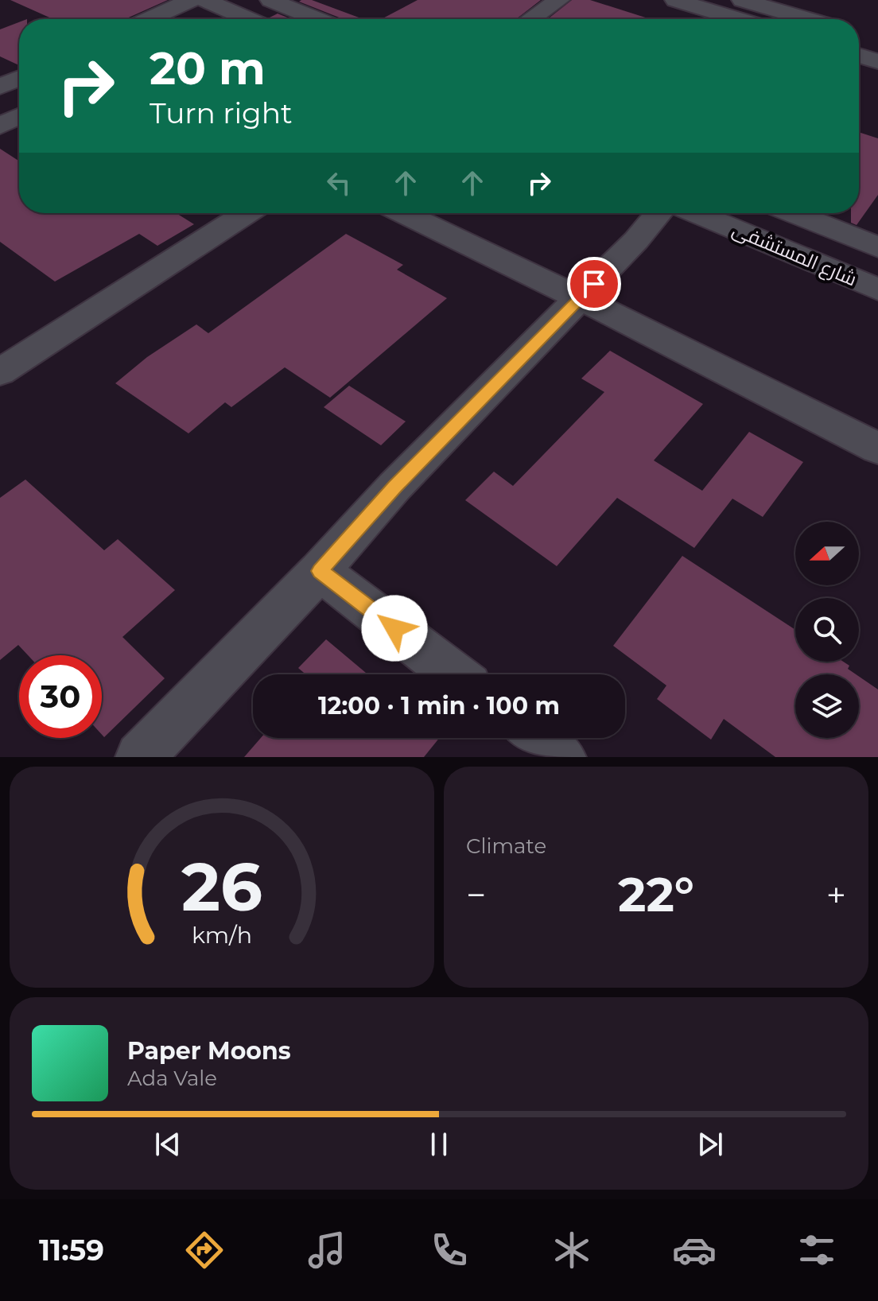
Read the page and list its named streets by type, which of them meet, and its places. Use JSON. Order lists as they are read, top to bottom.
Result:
{
  "streets": {
    "street": ["شارع المستشفى"]
  },
  "north": "left",
  "page": {
    "turn": ["20 m", "Turn right"],
    "limit": "30",
    "trip": "12:00 · 1 min · 100 m",
    "tile": "Climate",
    "heat": ["−", "22°", "+"],
    "song": ["Paper Moons", "Ada Vale"],
    "tabs": "11:59",
    "gauge": ["26", "km/h"]
  }
}
